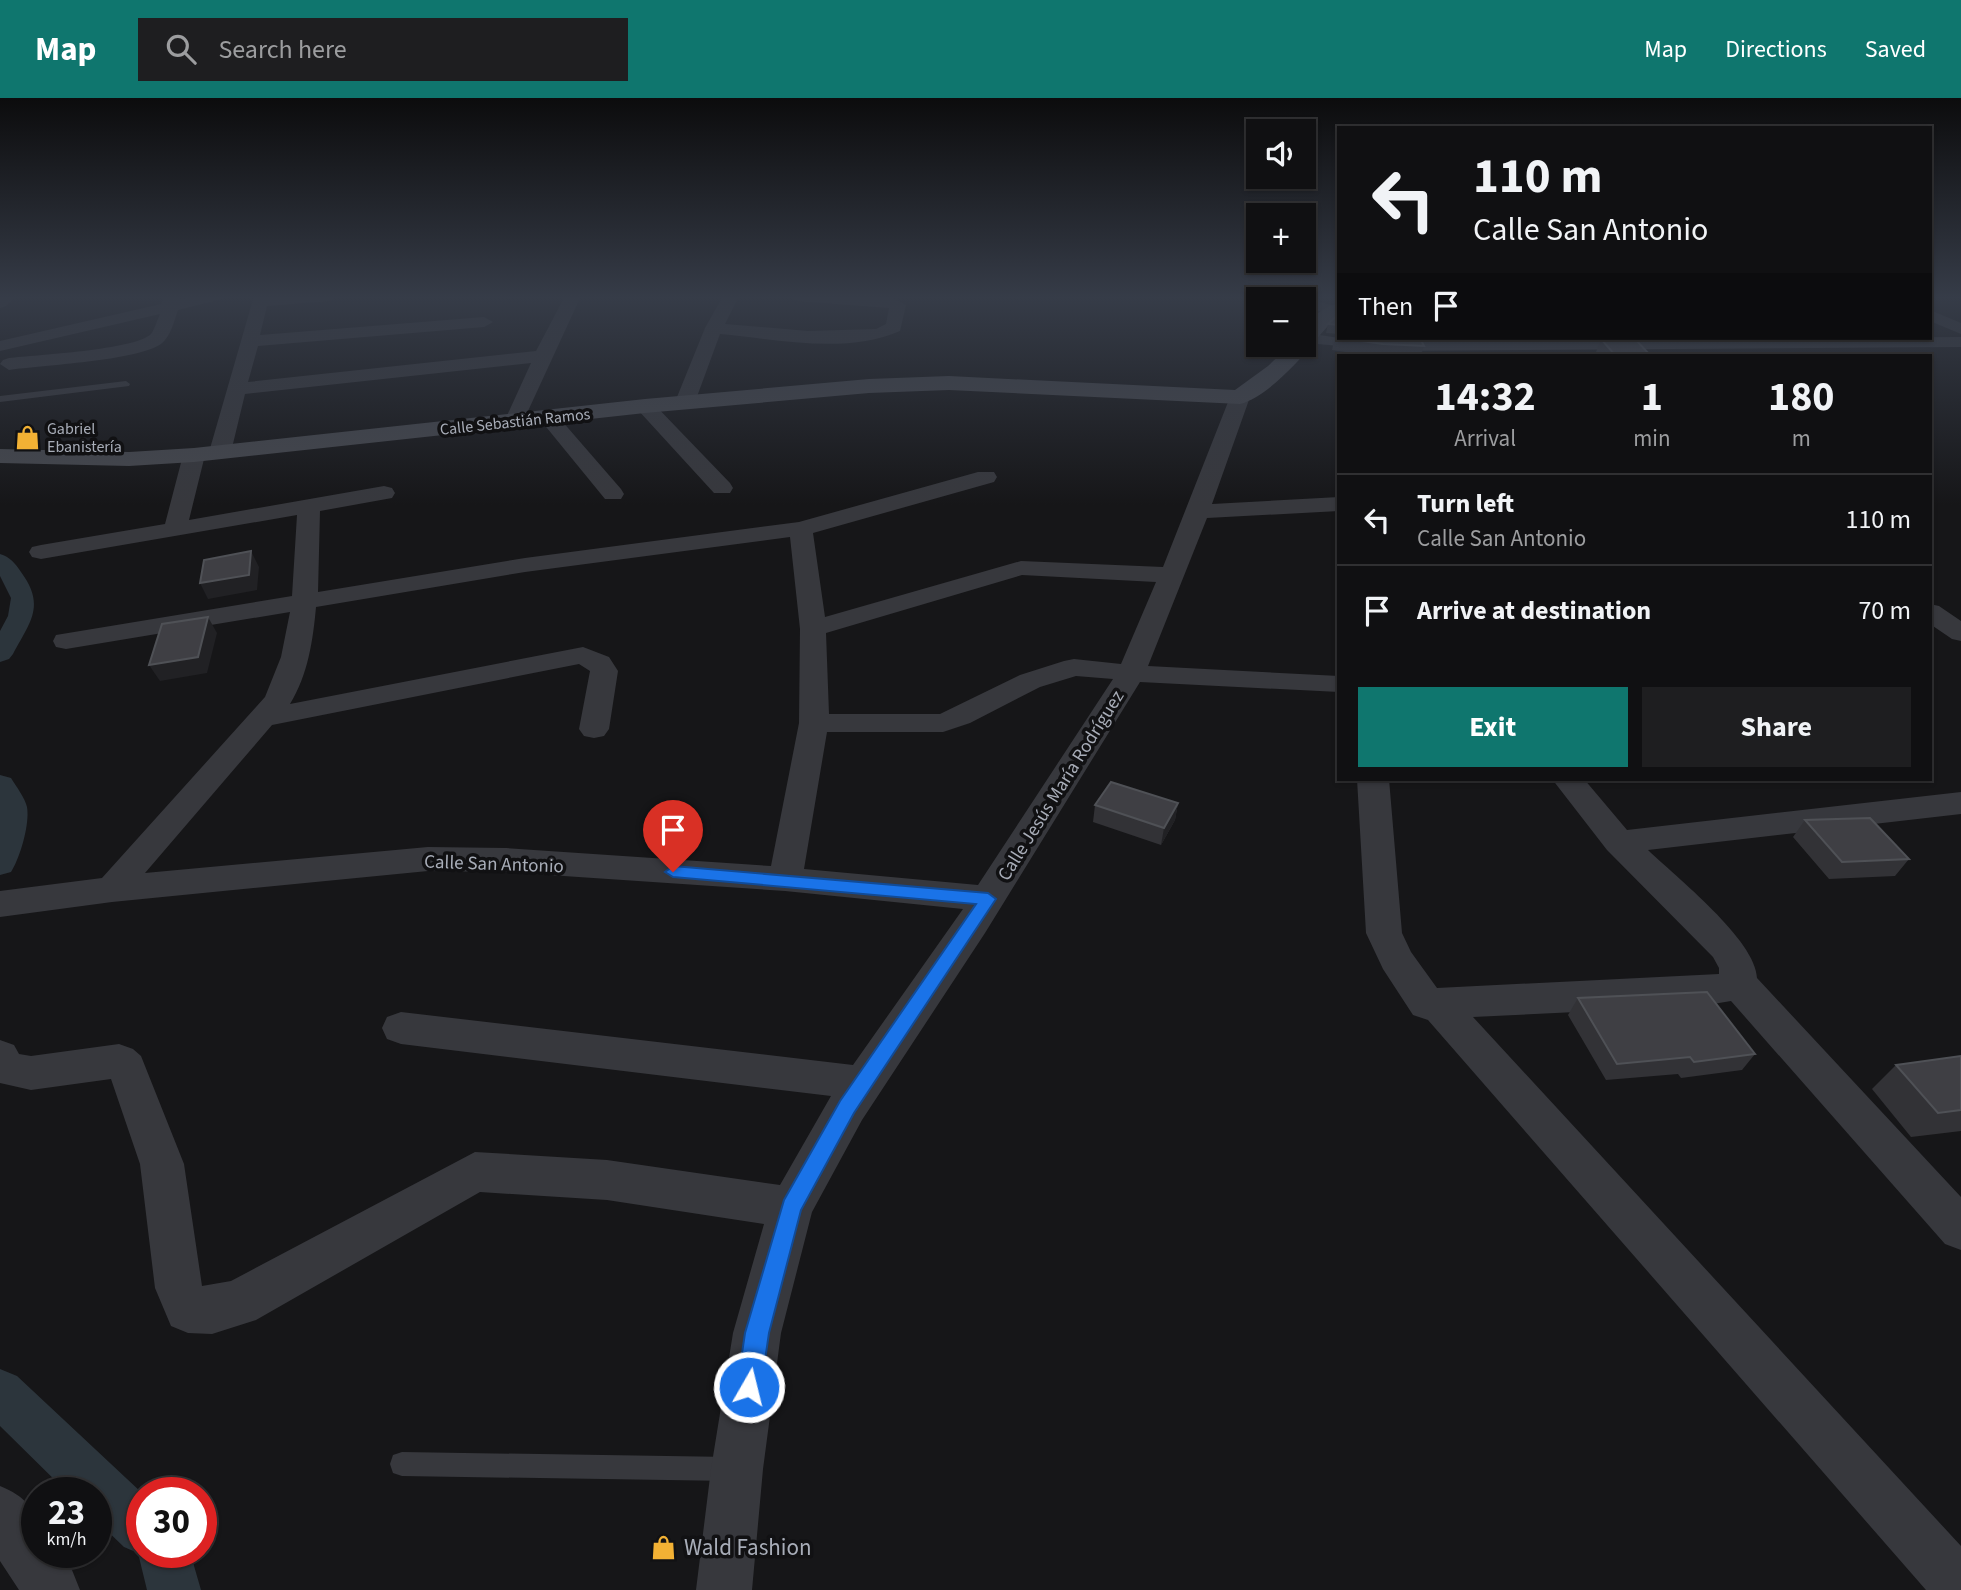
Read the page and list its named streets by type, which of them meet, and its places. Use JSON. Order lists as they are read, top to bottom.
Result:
{
  "streets": {
    "main road": ["Calle Sebastián Ramos"],
    "street": ["Calle Jesús María Rodríguez", "Calle San Antonio"]
  },
  "crossings": [
    ["Calle Sebastián Ramos", "Calle Jesús María Rodríguez"],
    ["Calle Jesús María Rodríguez", "Calle San Antonio"]
  ],
  "places": {
    "shop": ["Gabriel Ebanistería", "Wald Fashion"]
  },
  "page": {
    "header": "Map",
    "search": "Search here",
    "nav": ["Map", "Directions", "Saved"],
    "map_buttons": ["+", "−"],
    "turn": ["110 m", "Calle San Antonio"],
    "then": "Then",
    "eta": [
      "14:32",
      "Arrival",
      "1",
      "min",
      "180",
      "m"
    ],
    "list": [
      {
        "name": "Turn left",
        "note": "Calle San Antonio",
        "value": "110 m"
      },
      {
        "name": "Arrive at destination",
        "value": "70 m"
      }
    ],
    "buttons": ["Exit", "Share"],
    "speed": "23 km/h",
    "limit": "30"
  }
}
